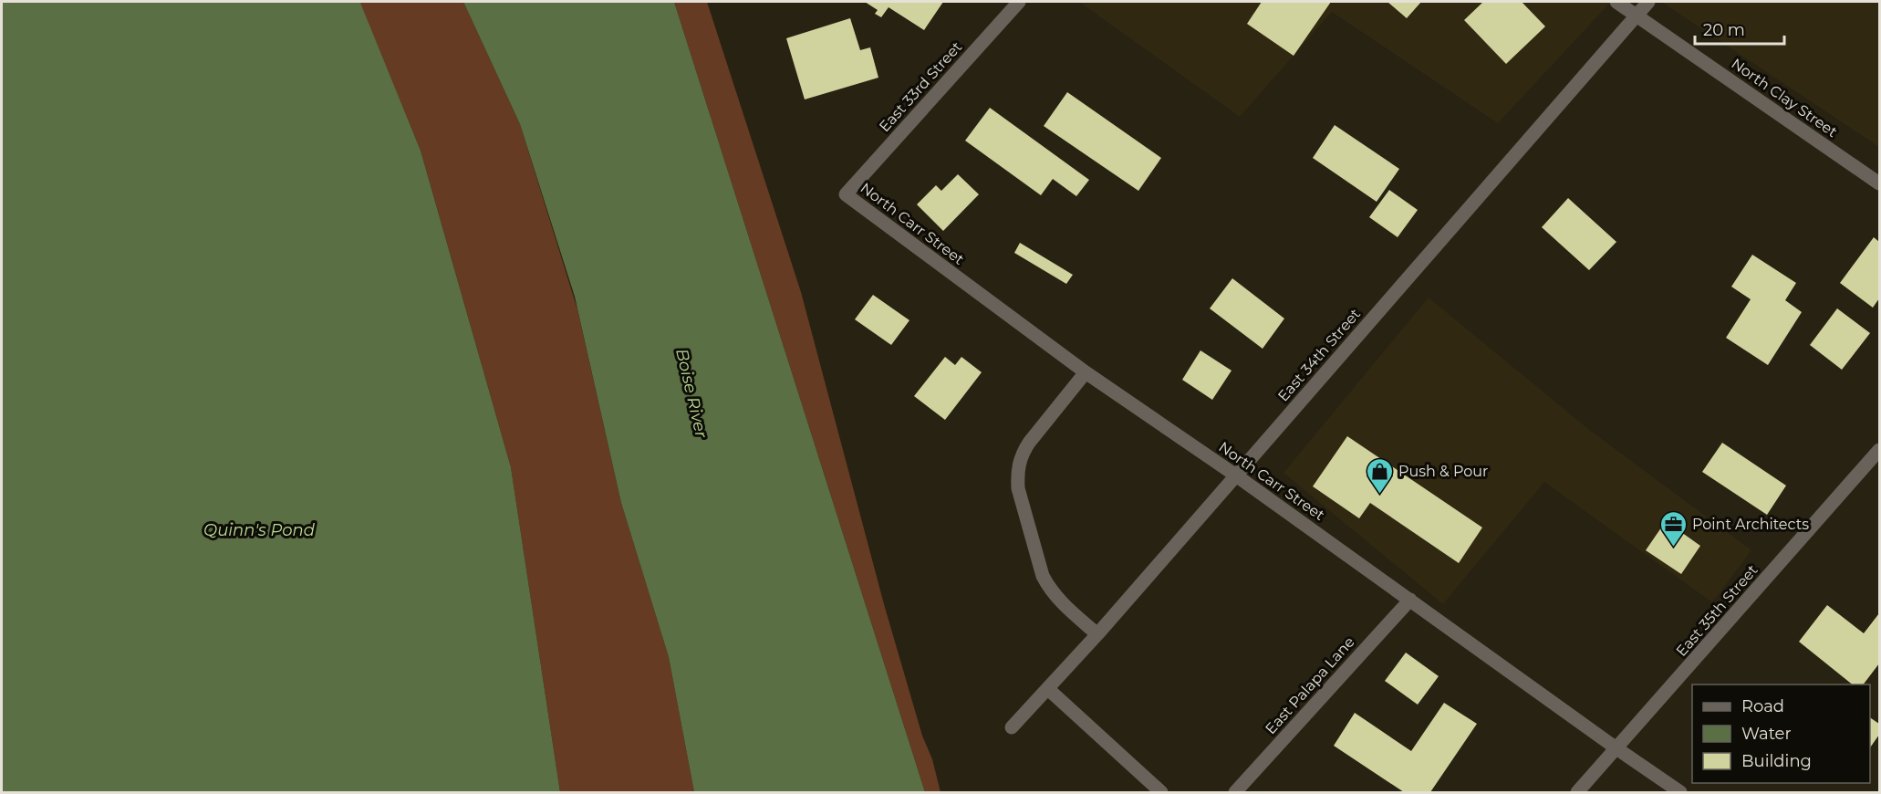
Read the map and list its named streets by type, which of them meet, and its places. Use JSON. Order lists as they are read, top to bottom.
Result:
{
  "streets": {
    "street": [
      "East 33rd Street",
      "North Clay Street",
      "North Carr Street",
      "East 34th Street",
      "East 35th Street",
      "East Palapa Lane"
    ]
  },
  "crossings": [
    ["East 33rd Street", "North Carr Street"],
    ["North Clay Street", "East 34th Street"],
    ["North Carr Street", "East 34th Street"],
    ["North Carr Street", "East 35th Street"],
    ["North Carr Street", "East Palapa Lane"]
  ],
  "water": ["Boise River", "Quinn's Pond"],
  "places": {
    "shop": ["Push & Pour"],
    "office": ["Point Architects"]
  },
  "legend": ["Road", "Water", "Building"],
  "scale_bar": "20 m"
}
